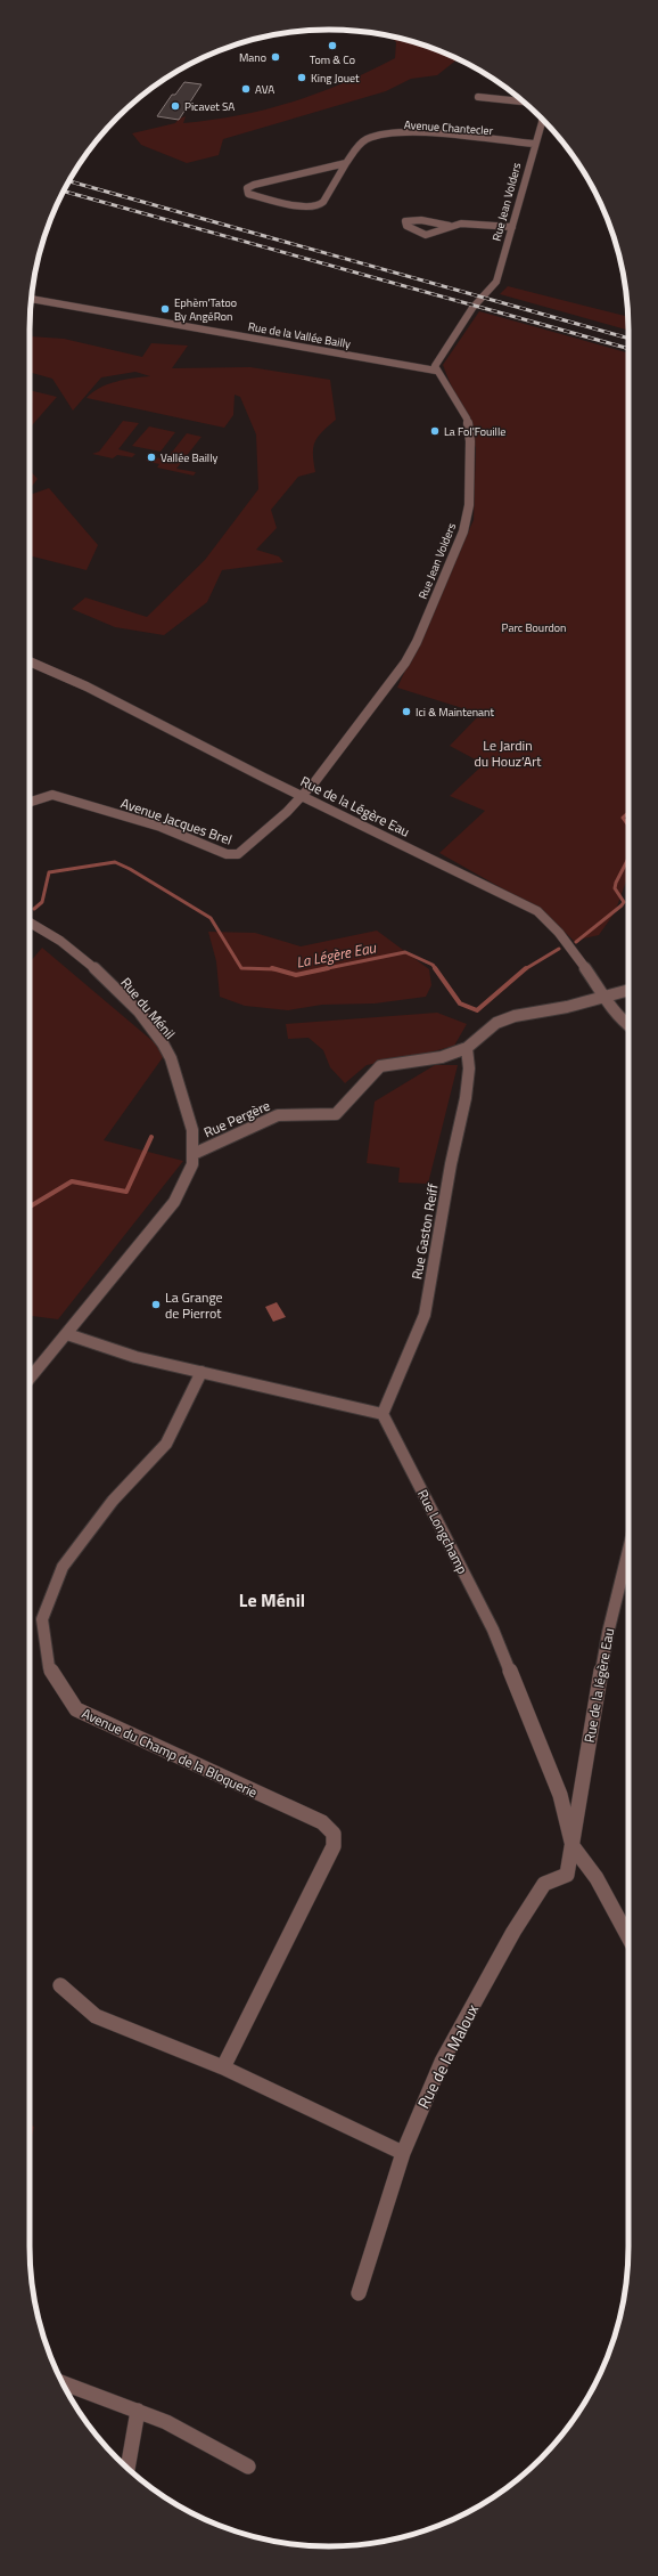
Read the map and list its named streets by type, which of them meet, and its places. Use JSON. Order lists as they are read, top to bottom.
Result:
{
  "streets": {
    "street": [
      "Avenue Chantecler",
      "Rue Jean Volders",
      "Rue de la Vallée Bailly",
      "Rue de la Légère Eau",
      "Avenue Jacques Brel",
      "Rue du Ménil",
      "Rue Pergère",
      "Rue Gaston Reiff",
      "Rue Longchamp",
      "Rue de la légère Eau",
      "Avenue du Champ de la Bloquerie",
      "Rue de la Maloux"
    ]
  },
  "crossings": [
    ["Avenue Chantecler", "Rue Jean Volders"],
    ["Rue Jean Volders", "Rue de la Vallée Bailly"],
    ["Rue Jean Volders", "Rue de la Légère Eau"],
    ["Rue Jean Volders", "Avenue Jacques Brel"],
    ["Rue de la Légère Eau", "Avenue Jacques Brel"],
    ["Rue de la Légère Eau", "Rue Pergère"],
    ["Rue du Ménil", "Rue Pergère"],
    ["Rue Pergère", "Rue Gaston Reiff"],
    ["Rue Gaston Reiff", "Rue Longchamp"],
    ["Rue Longchamp", "Rue de la légère Eau"],
    ["Rue Longchamp", "Rue de la Maloux"],
    ["Rue de la légère Eau", "Rue de la Maloux"]
  ],
  "districts": ["Le Ménil"],
  "water": ["La Légère Eau"],
  "parks": ["Parc Bourdon", "Le Jardin du Houz’Art"],
  "places": [
    "Tom & Co",
    "Mano",
    "King Jouet",
    "AVA",
    "Picavet SA",
    "Ephèm'Tatoo By AngéRon",
    "La Fol'Fouille",
    "Vallée Bailly",
    "Ici & Maintenant",
    "La Grange de Pierrot"
  ]
}
